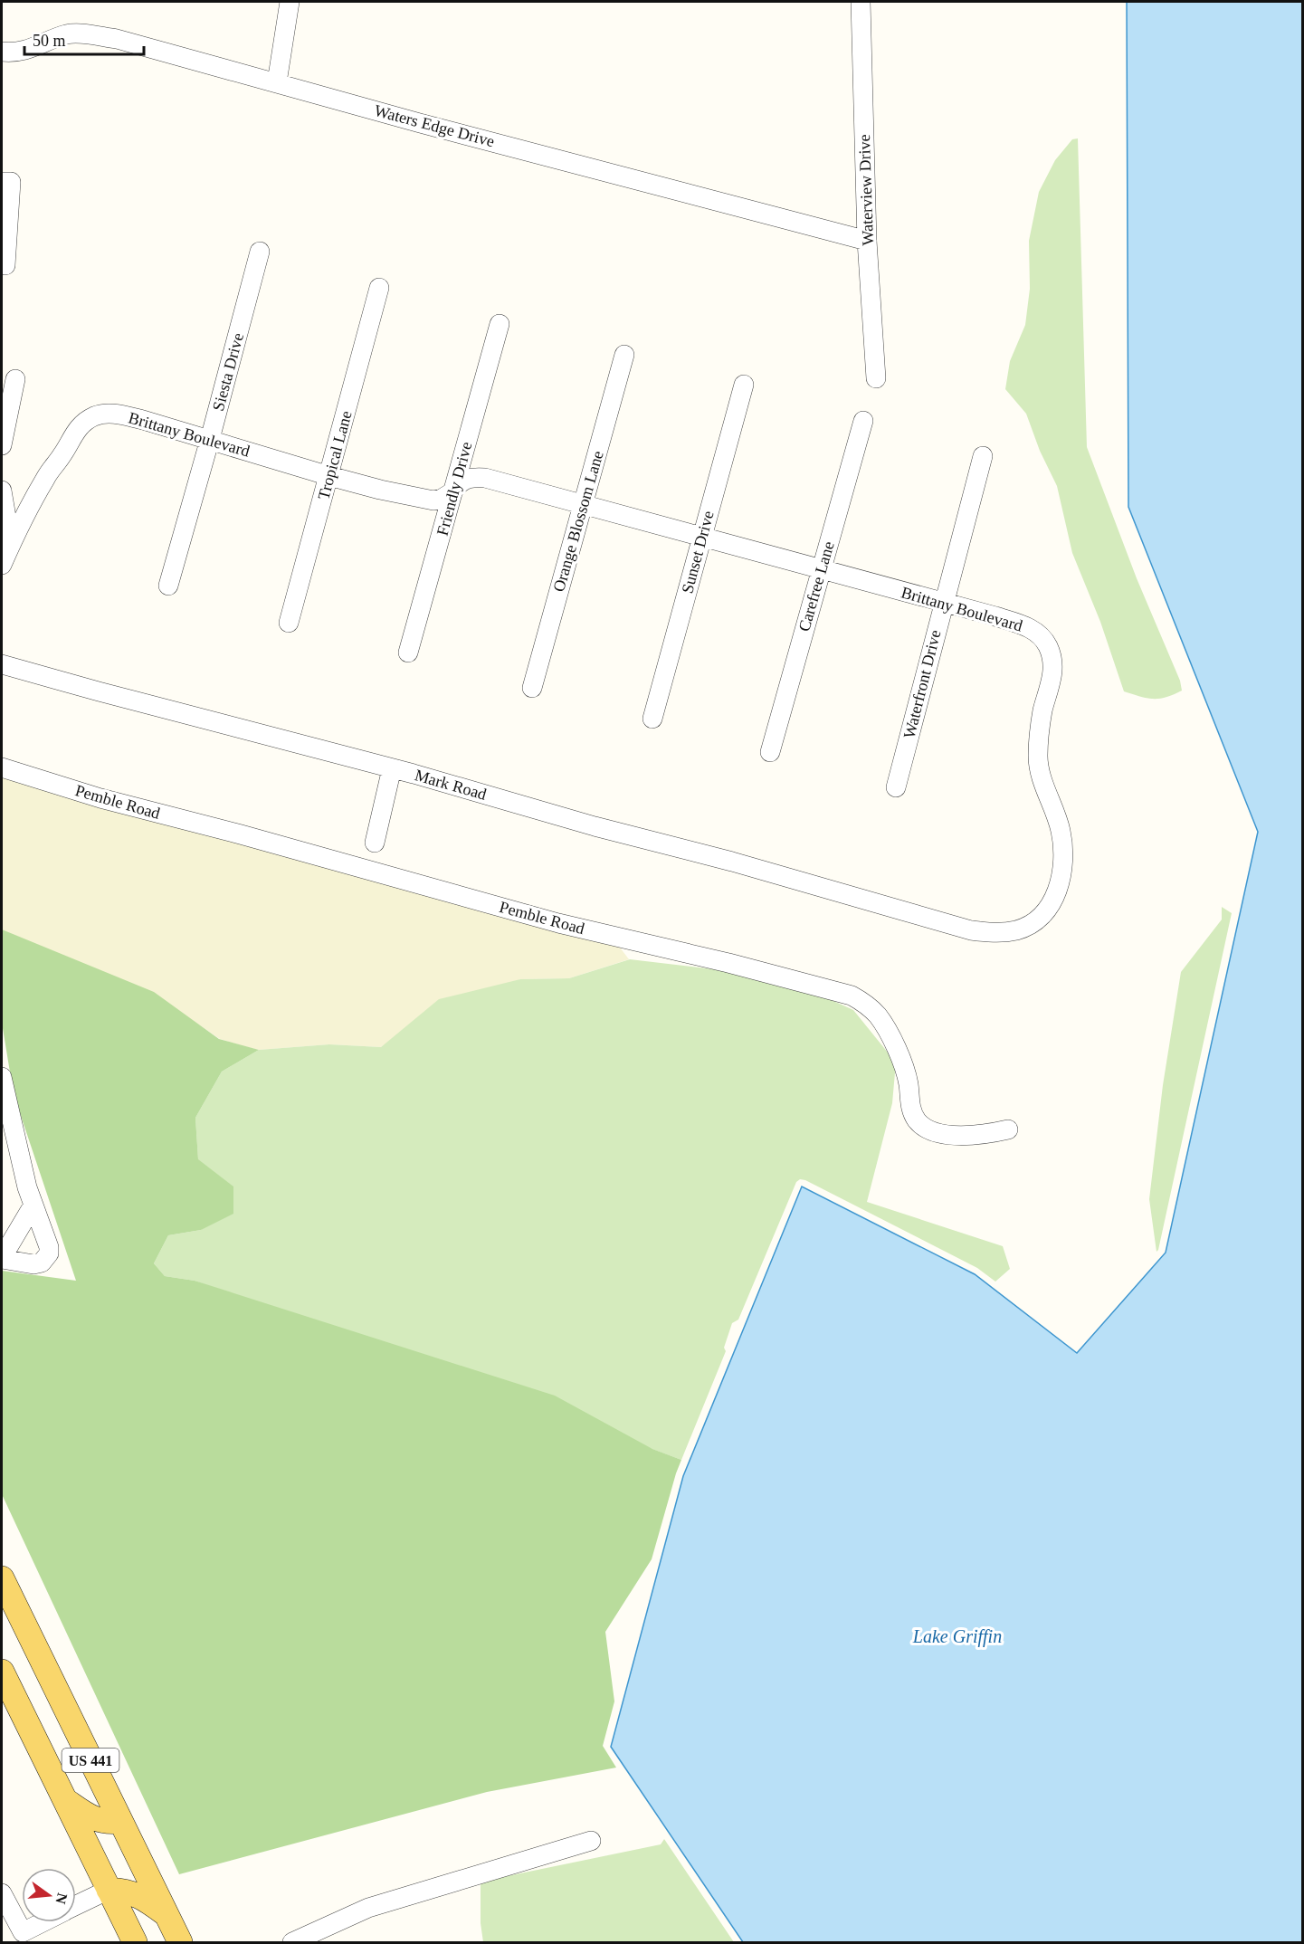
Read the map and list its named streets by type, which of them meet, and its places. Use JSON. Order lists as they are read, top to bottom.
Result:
{
  "streets": {
    "main road": ["US 441"],
    "street": [
      "Waters Edge Drive",
      "Waterview Drive",
      "Siesta Drive",
      "Brittany Boulevard",
      "Tropical Lane",
      "Friendly Drive",
      "Orange Blossom Lane",
      "Sunset Drive",
      "Carefree Lane",
      "Waterfront Drive",
      "Mark Road",
      "Pemble Road"
    ]
  },
  "crossings": [
    ["Waters Edge Drive", "Waterview Drive"],
    ["Siesta Drive", "Brittany Boulevard"],
    ["Brittany Boulevard", "Tropical Lane"],
    ["Brittany Boulevard", "Friendly Drive"],
    ["Brittany Boulevard", "Orange Blossom Lane"],
    ["Brittany Boulevard", "Sunset Drive"],
    ["Brittany Boulevard", "Carefree Lane"],
    ["Brittany Boulevard", "Waterfront Drive"],
    ["Brittany Boulevard", "Mark Road"]
  ],
  "water": ["Lake Griffin"],
  "scale_bar": "50 m",
  "north": "right"
}
